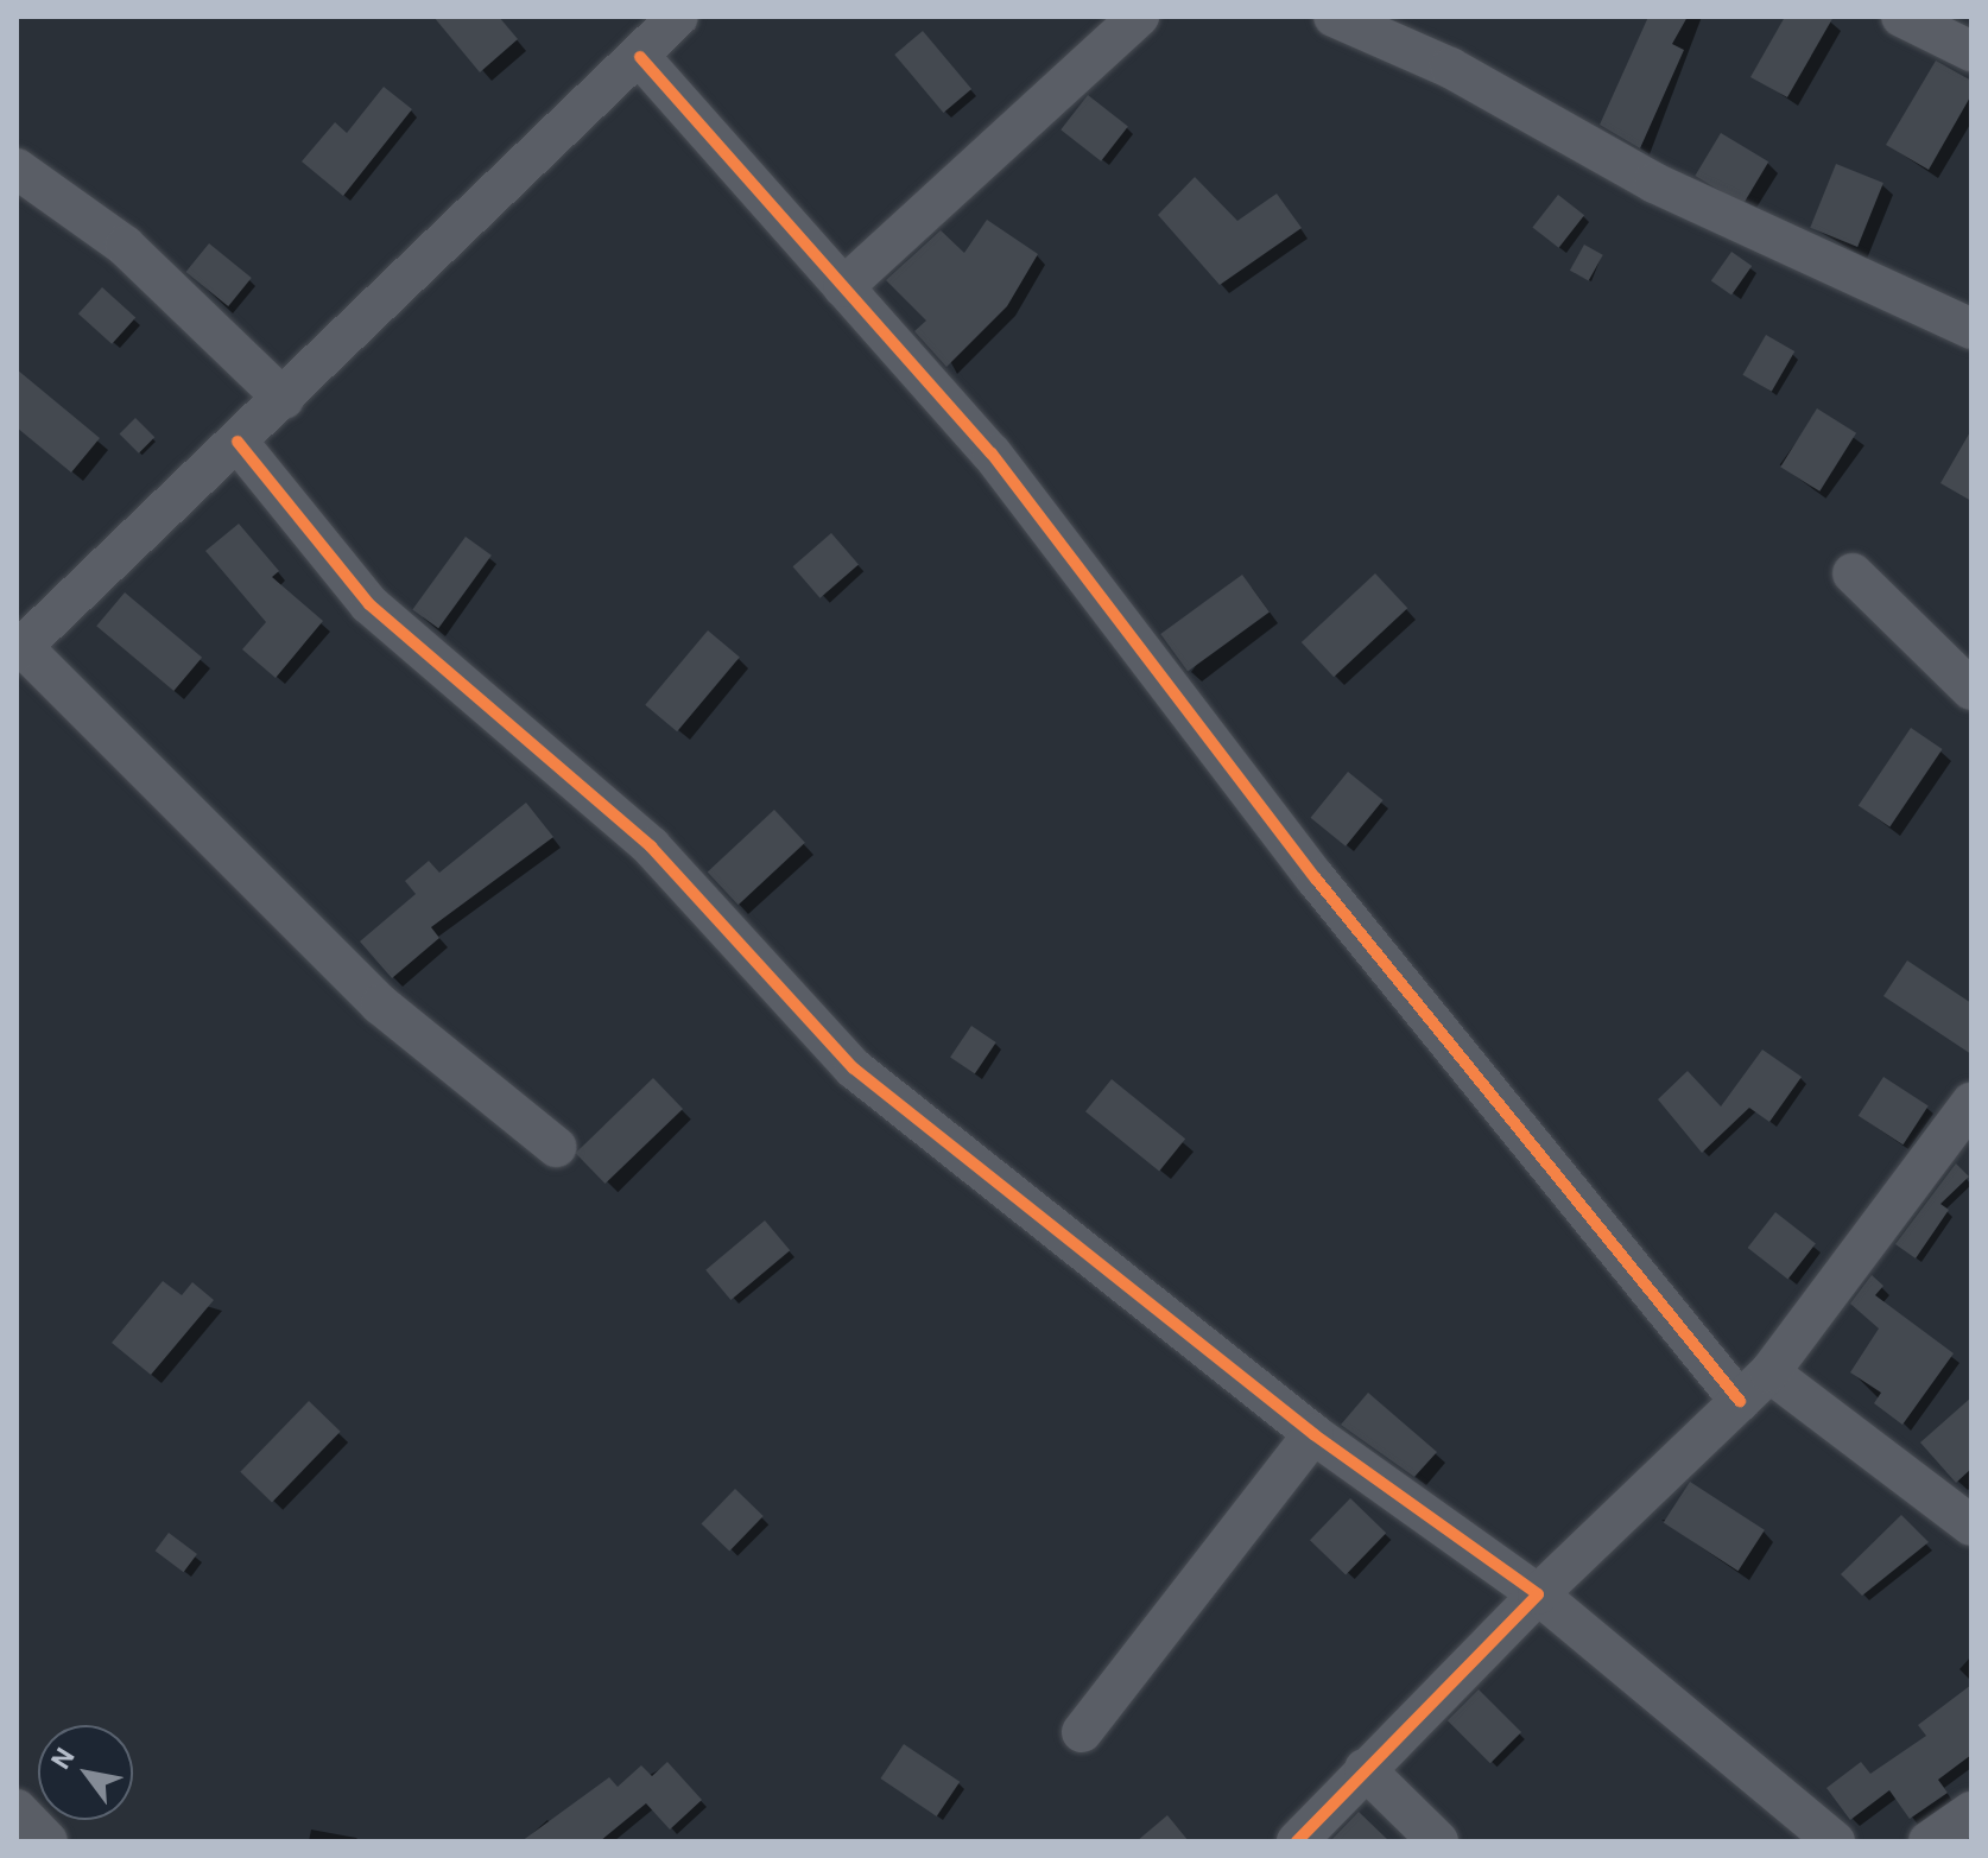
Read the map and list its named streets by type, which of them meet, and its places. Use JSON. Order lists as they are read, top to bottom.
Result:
{
  "north": "top left"
}
